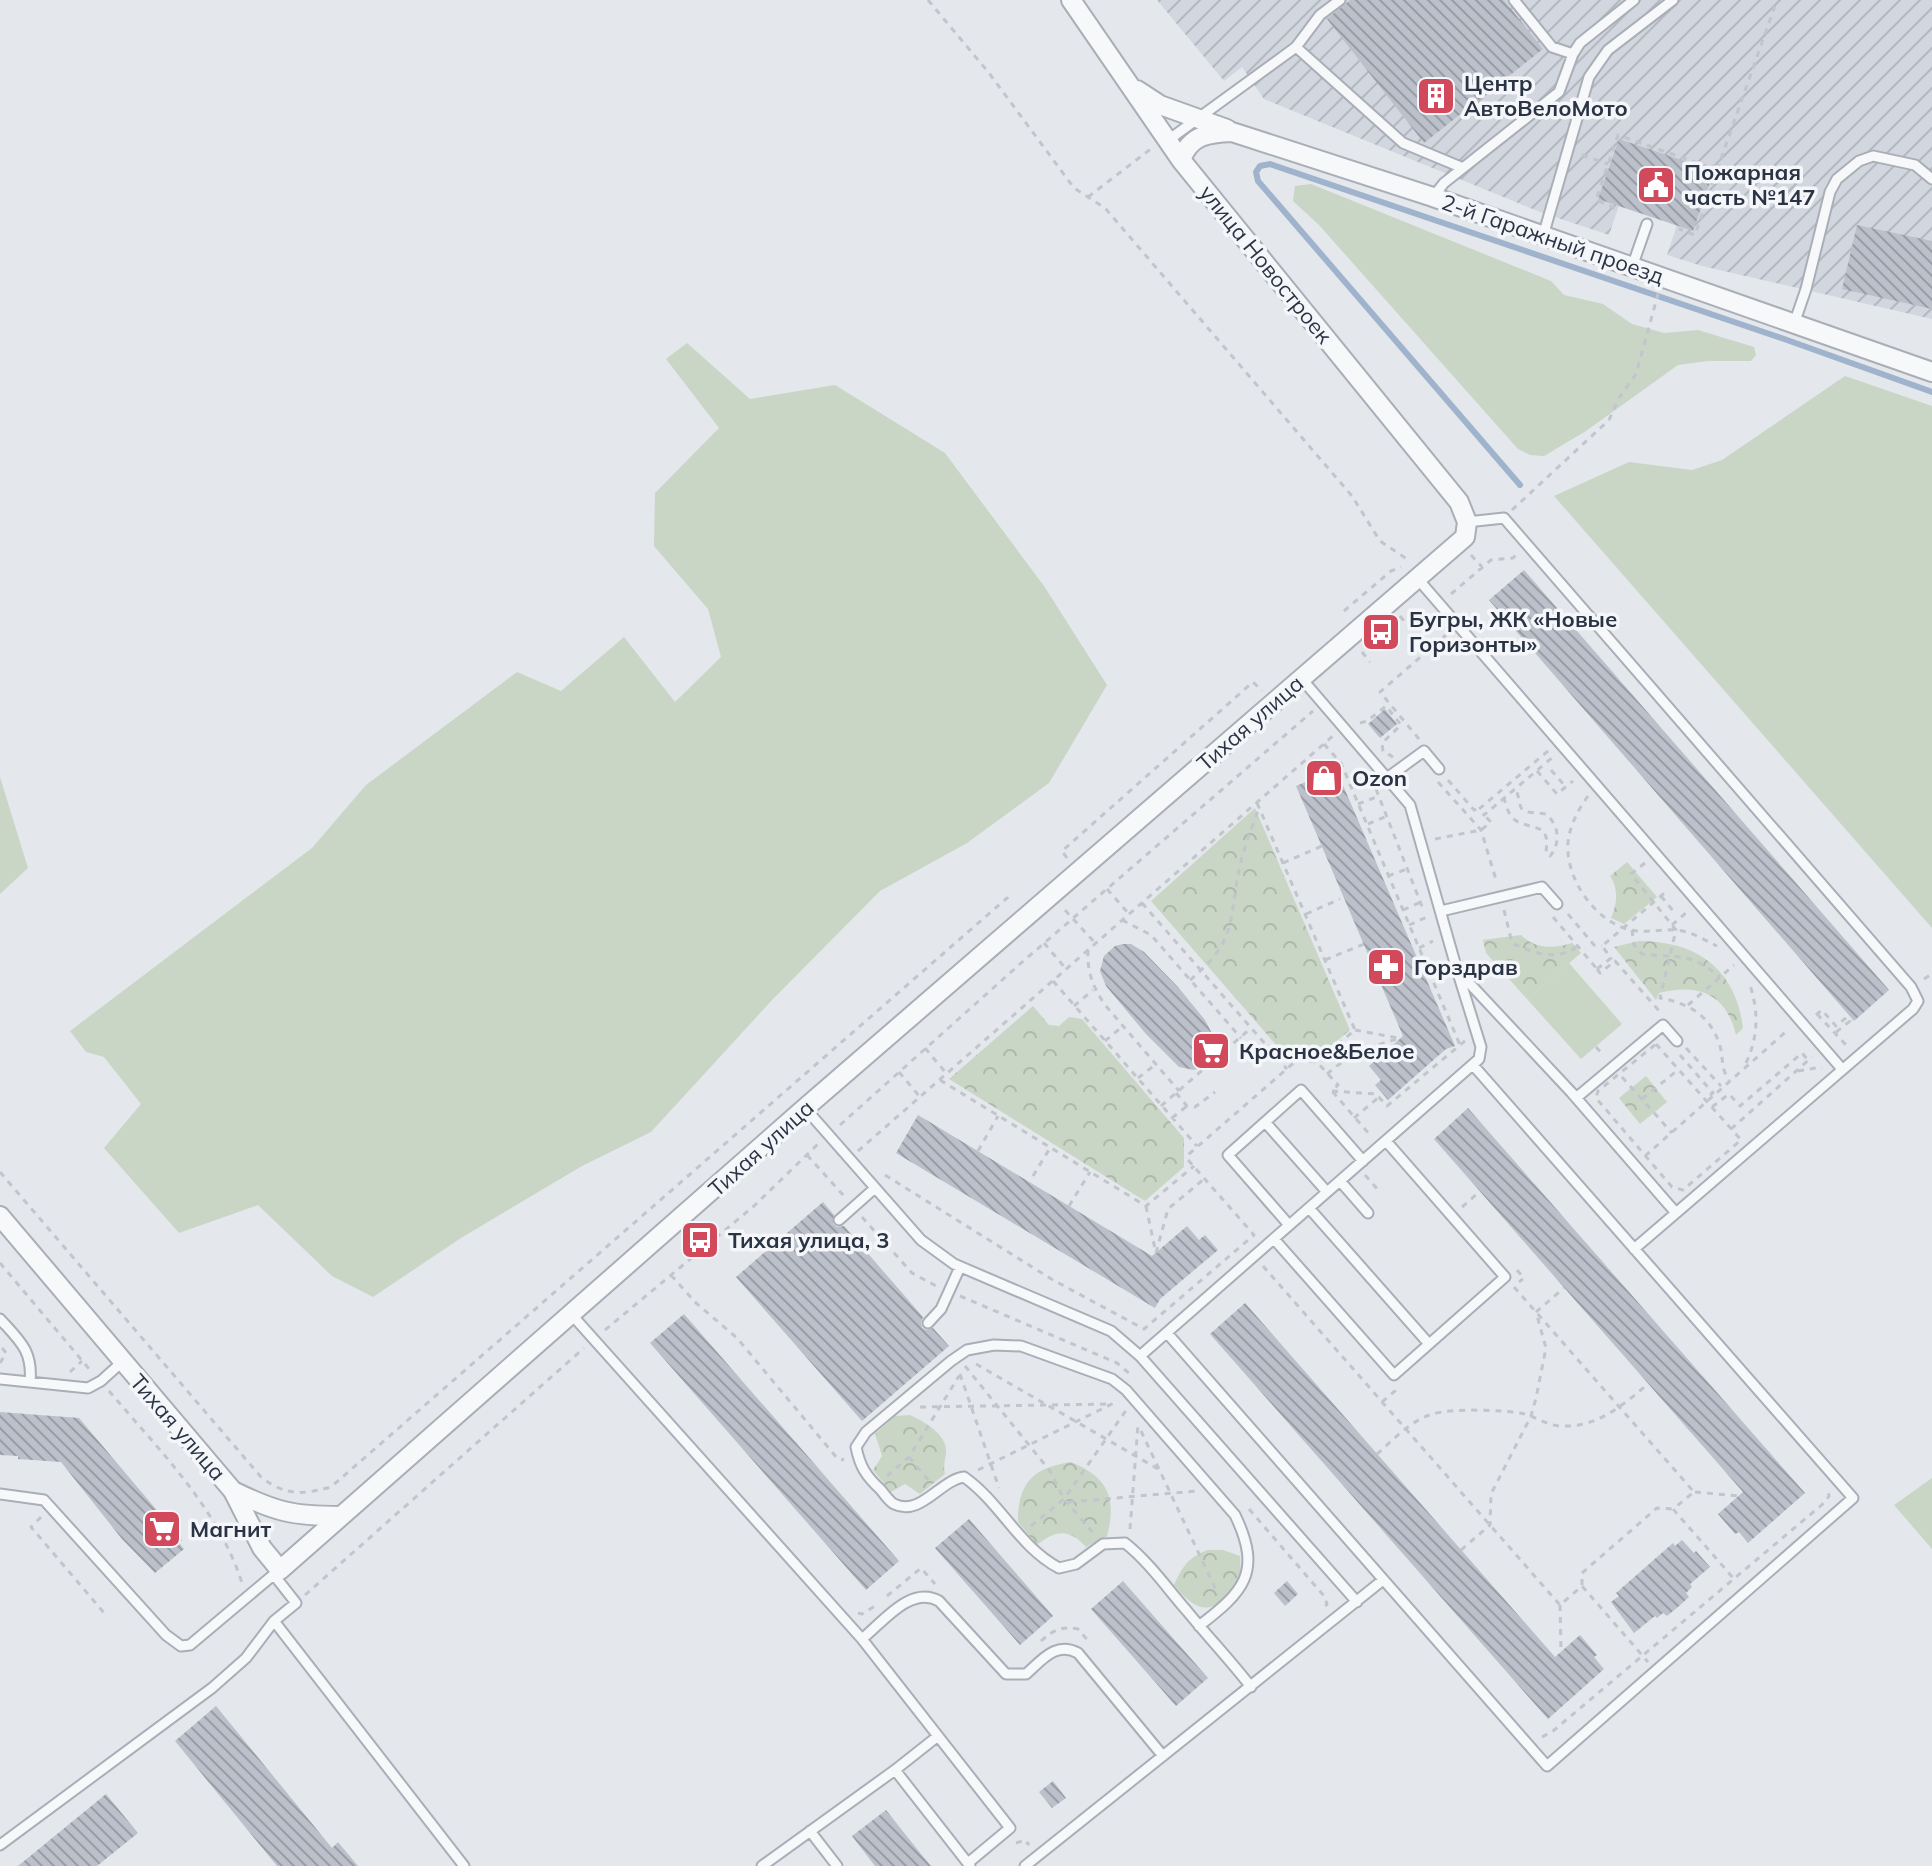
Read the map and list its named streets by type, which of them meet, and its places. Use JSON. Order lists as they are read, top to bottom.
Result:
{
  "streets": {
    "street": ["2-й Гаражный проезд", "улица Новостроек", "Тихая улица"]
  },
  "crossings": [
    ["2-й Гаражный проезд", "улица Новостроек"],
    ["улица Новостроек", "Тихая улица"]
  ],
  "places": {
    "building": ["Центр АвтоВелоМото"],
    "public building": ["Пожарная часть №147"],
    "bus stop": ["Бугры, ЖК «Новые Горизонты»", "Тихая улица, 3"],
    "shop": ["Ozon"],
    "pharmacy": ["Горздрав"],
    "supermarket": ["Красное&Белое", "Магнит"]
  }
}
